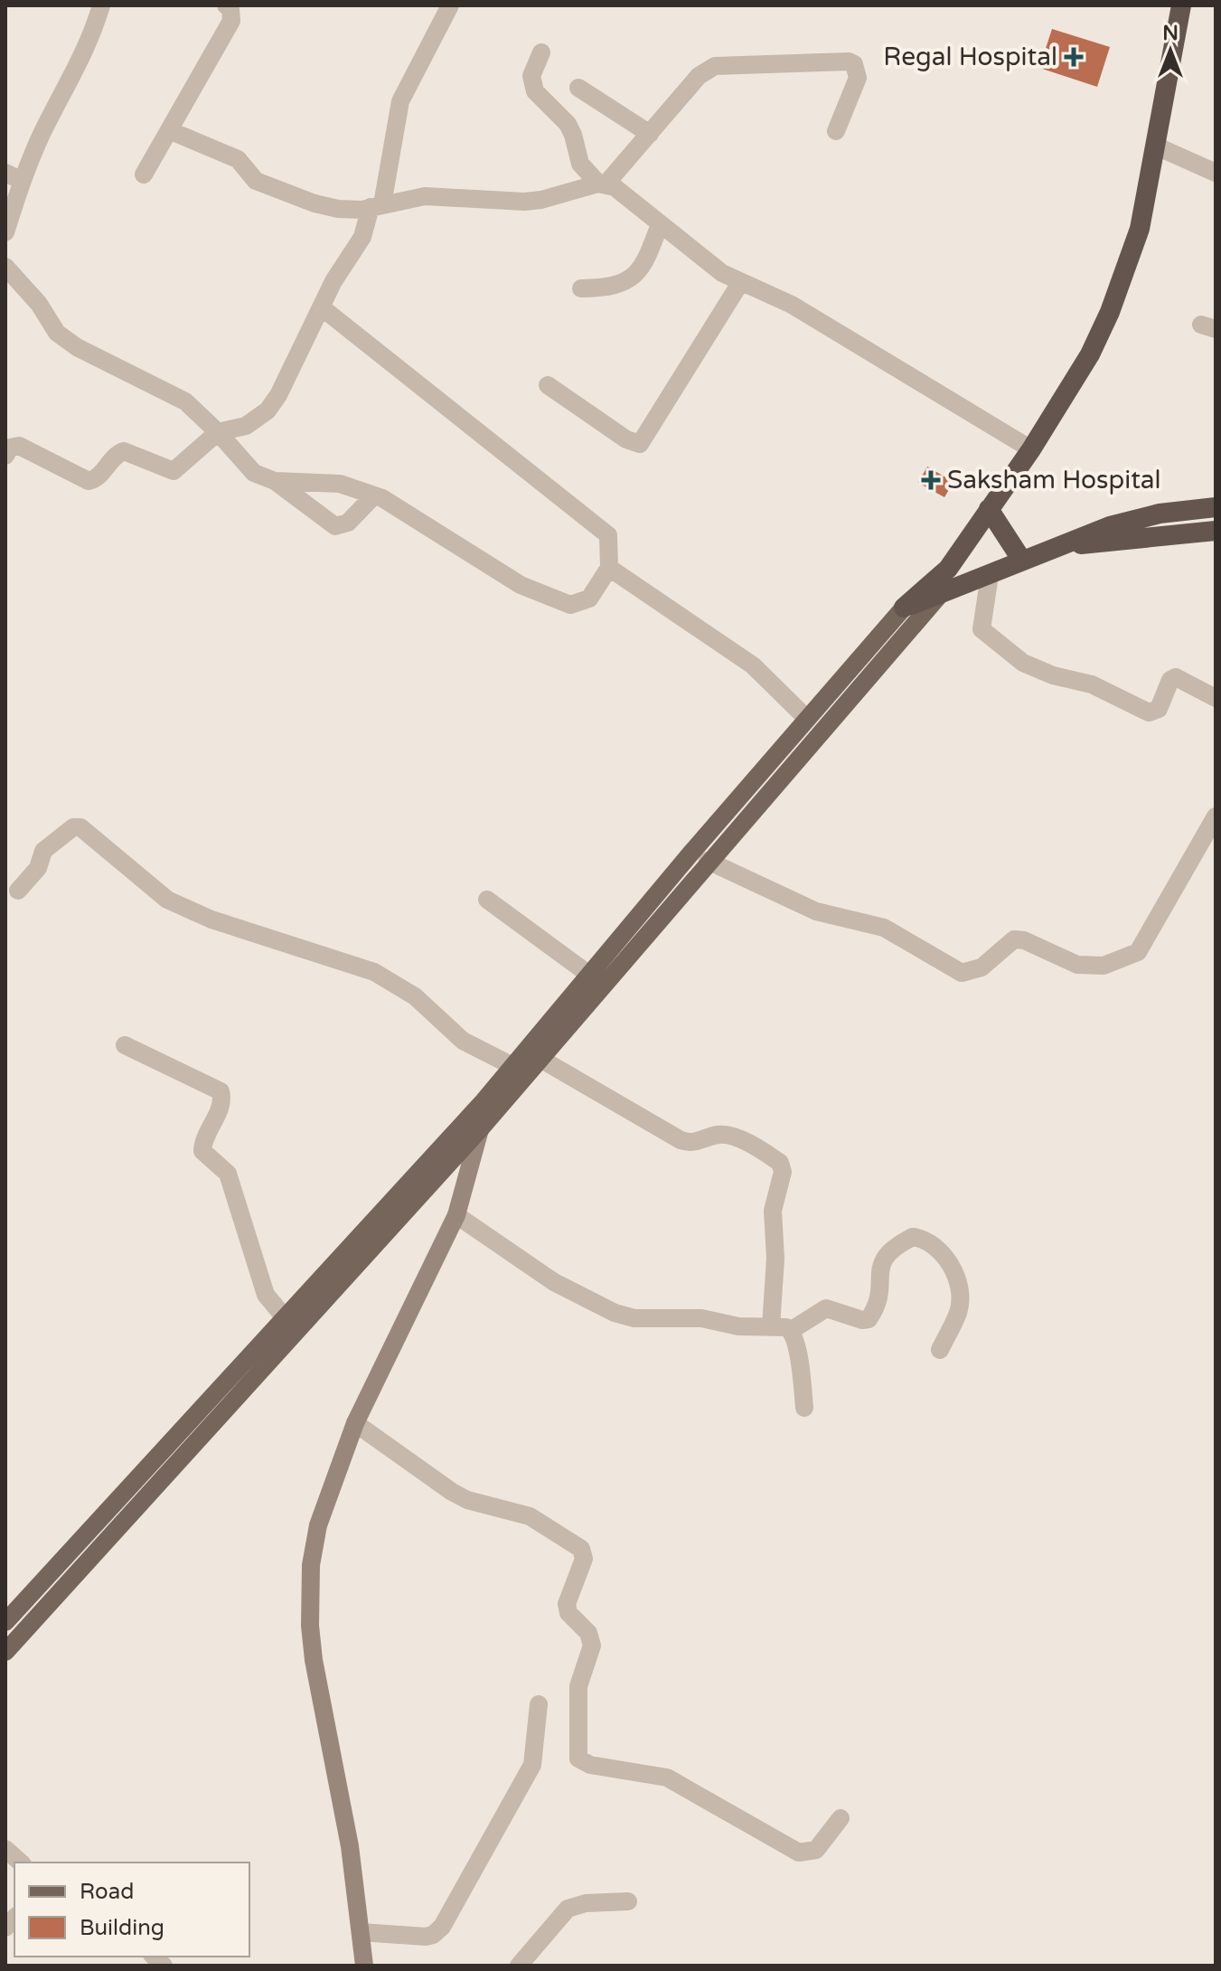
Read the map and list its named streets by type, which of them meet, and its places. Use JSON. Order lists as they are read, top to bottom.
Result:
{
  "places": {
    "health": ["Regal Hospital", "Saksham Hospital"]
  },
  "legend": ["Road", "Building"],
  "north": "top"
}
